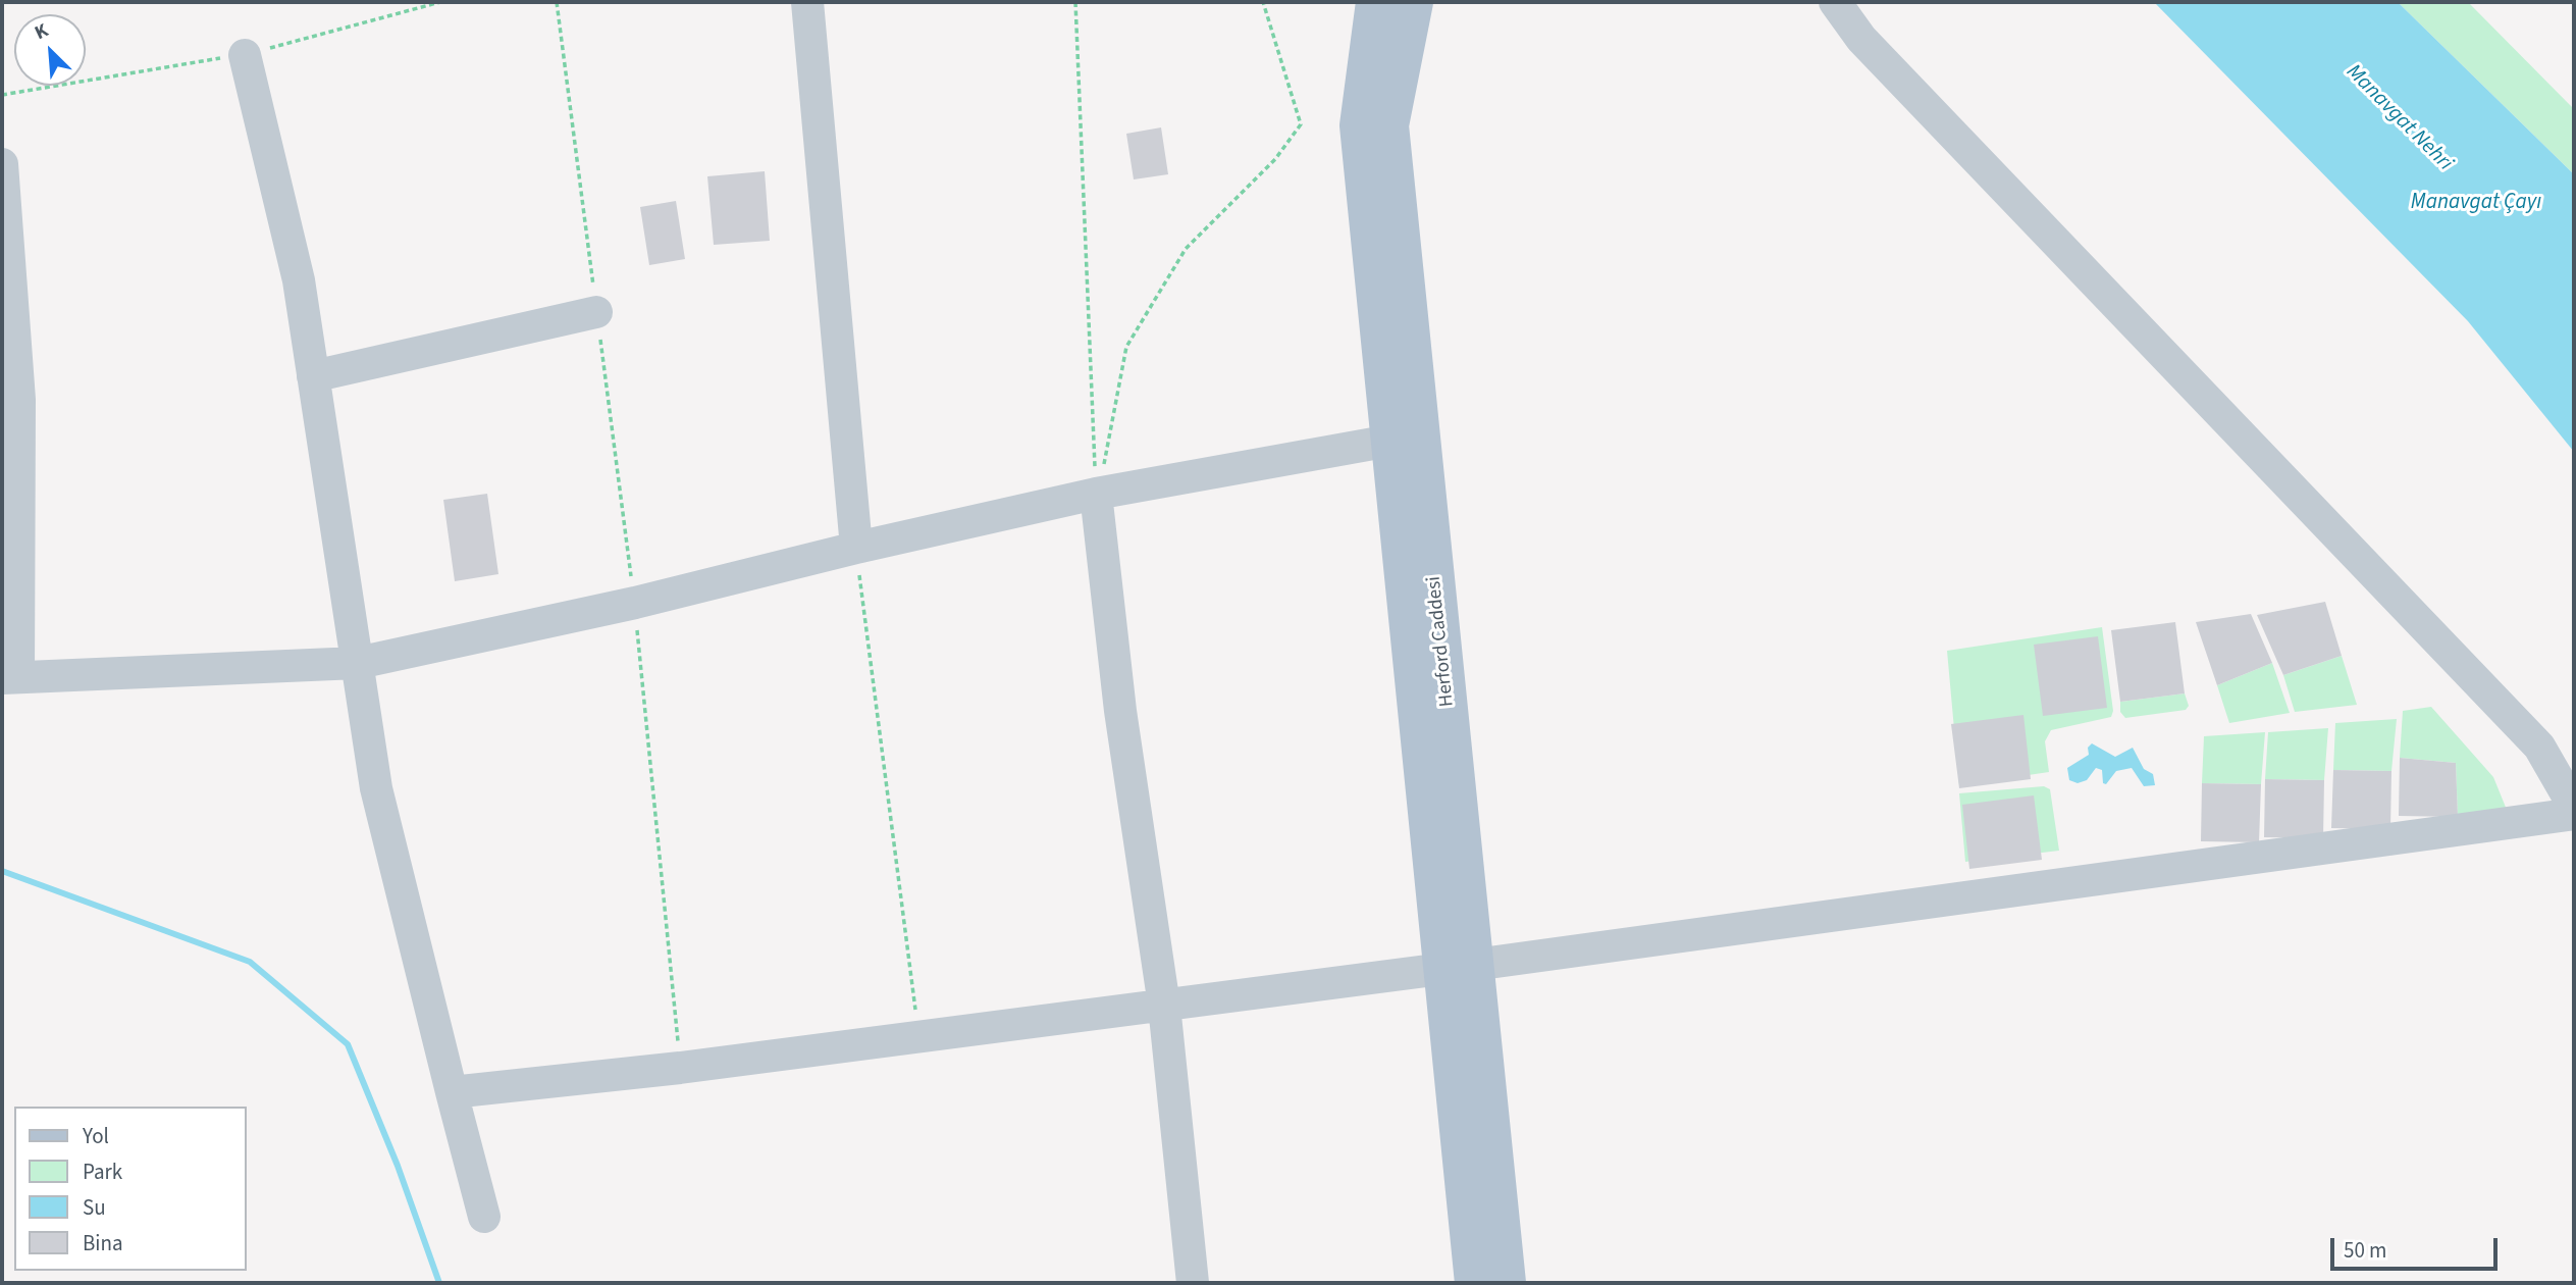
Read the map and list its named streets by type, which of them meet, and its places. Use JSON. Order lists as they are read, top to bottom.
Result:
{
  "streets": {
    "main road": ["Herford Caddesi"]
  },
  "water": ["Manavgat Nehri", "Manavgat Çayı"],
  "legend": [
    "Yol",
    "Park",
    "Su",
    "Bina"
  ],
  "scale_bar": "50 m",
  "north": "top left"
}
